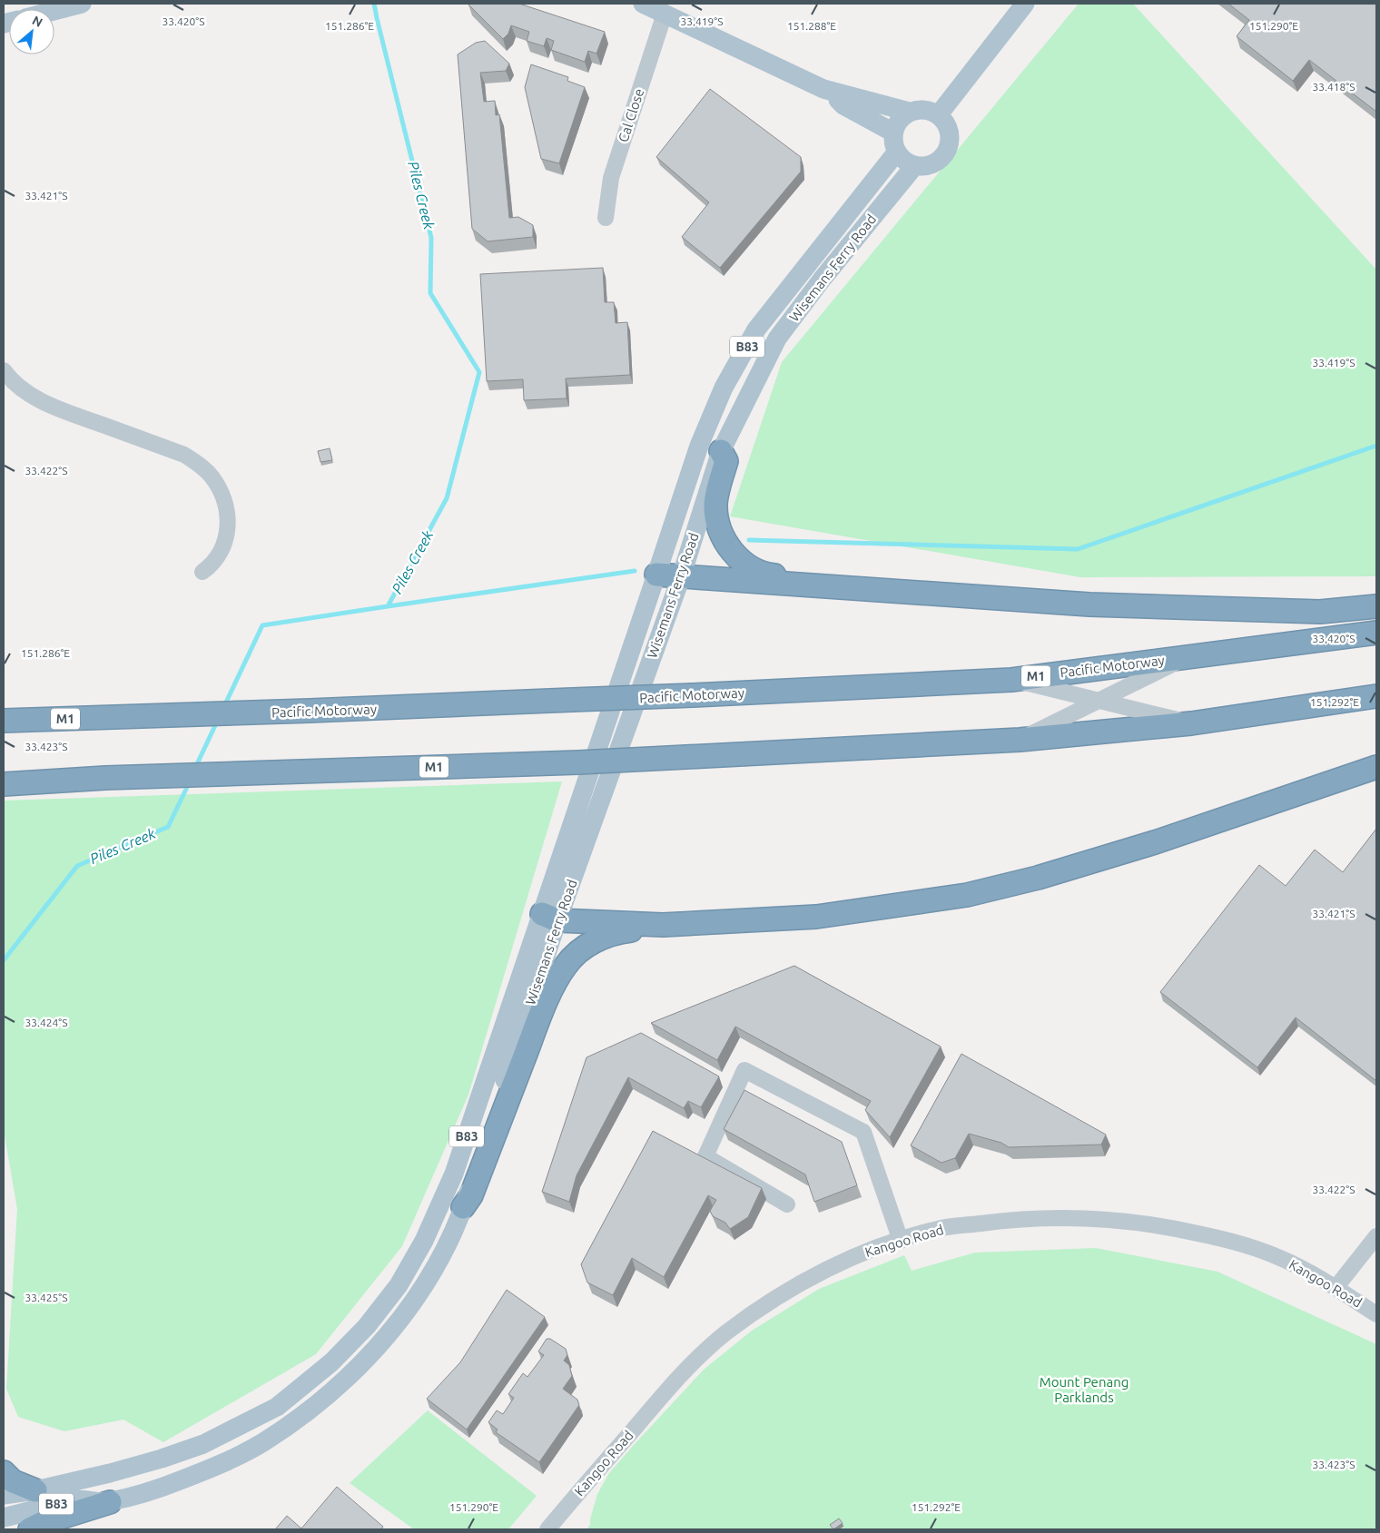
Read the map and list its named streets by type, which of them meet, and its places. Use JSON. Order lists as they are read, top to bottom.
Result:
{
  "streets": {
    "highway": ["Pacific Motorway", "M1"],
    "main road": ["Wisemans Ferry Road", "B83"],
    "street": ["Cal Close", "Kangoo Road"]
  },
  "water": ["Piles Creek"],
  "parks": ["Mount Penang Parklands"],
  "north": "top right",
  "coordinates": [
    "33.420°S",
    "33.419°S",
    "151.286°E",
    "151.288°E",
    "151.290°E",
    "33.418°S",
    "33.421°S",
    "33.422°S",
    "151.292°E",
    "33.423°S",
    "33.424°S",
    "33.425°S"
  ]
}
